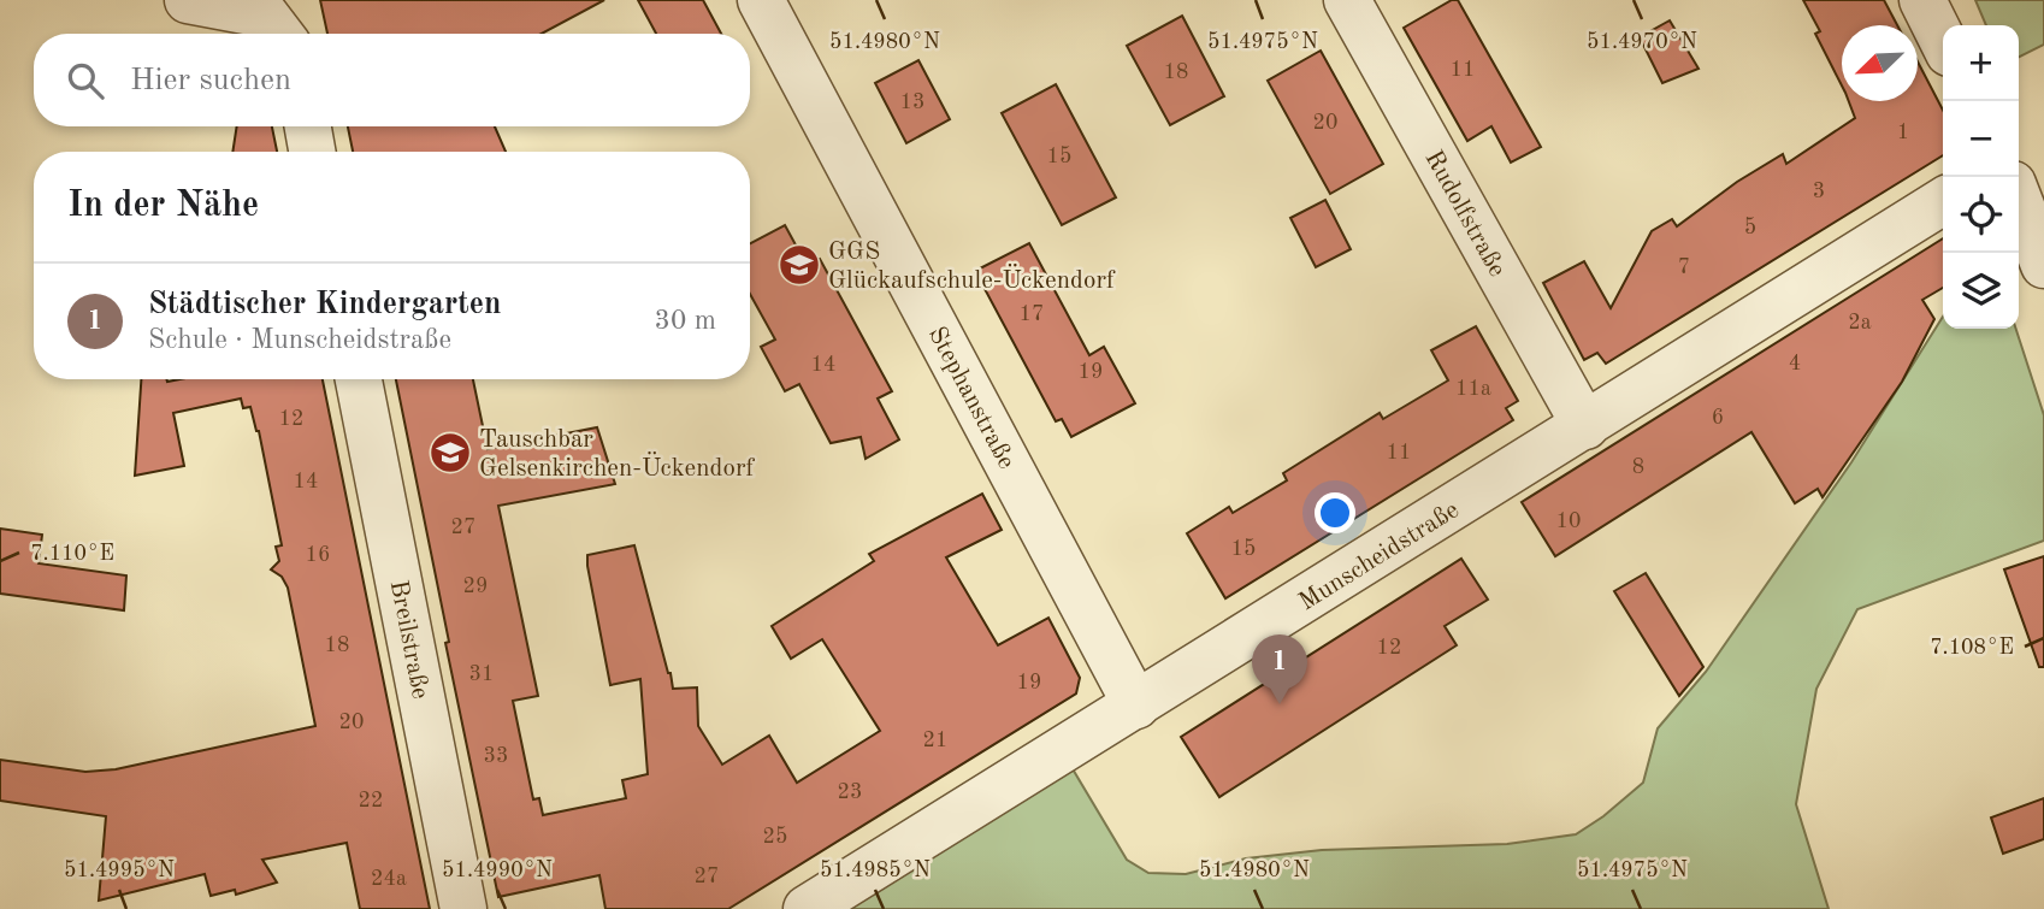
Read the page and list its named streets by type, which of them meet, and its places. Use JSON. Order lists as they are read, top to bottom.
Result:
{
  "streets": {
    "street": [
      "Rudolfstraße",
      "Stephanstraße",
      "Munscheidstraße",
      "Breilstraße"
    ]
  },
  "crossings": [
    ["Rudolfstraße", "Munscheidstraße"],
    ["Stephanstraße", "Munscheidstraße"]
  ],
  "places": {
    "school or university": ["GGS Glückaufschule-Ückendorf", "Tauschbar Gelsenkirchen-Ückendorf"]
  },
  "house_numbers": [
    "11",
    "18",
    "13",
    "20",
    "1",
    "15",
    "3",
    "5",
    "7",
    "17",
    "2a",
    "4",
    "14",
    "19",
    "11a",
    "6",
    "12",
    "11",
    "8",
    "14",
    "10",
    "27",
    "15",
    "16",
    "29",
    "18",
    "12",
    "31",
    "19",
    "20",
    "21",
    "33",
    "23",
    "22",
    "25",
    "27",
    "24a"
  ],
  "north": "bottom left",
  "page": {
    "map_buttons": ["+", "−"],
    "search": "Hier suchen",
    "heading": "In der Nähe",
    "list": [
      {
        "mark": "1",
        "name": "Städtischer Kindergarten",
        "note": "Schule · Munscheidstraße",
        "value": "30 m"
      }
    ],
    "pins": "1"
  },
  "coordinates": [
    "51.4980°N",
    "51.4975°N",
    "51.4970°N",
    "7.110°E",
    "7.108°E",
    "51.4995°N",
    "51.4990°N",
    "51.4985°N"
  ]
}
